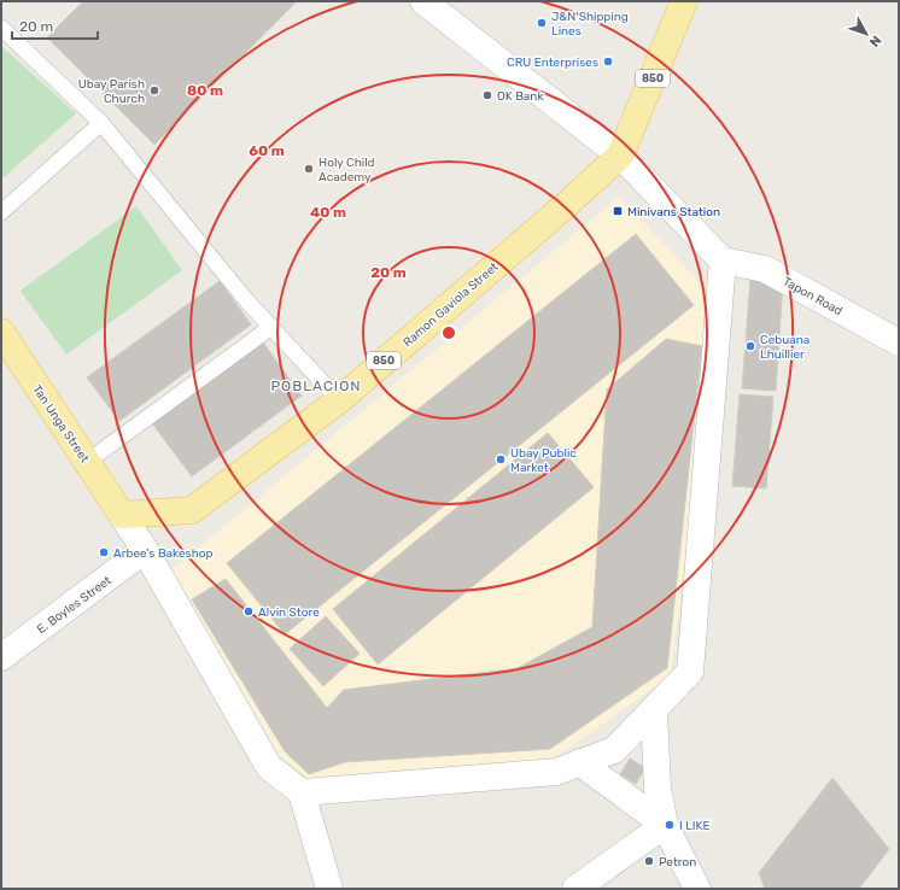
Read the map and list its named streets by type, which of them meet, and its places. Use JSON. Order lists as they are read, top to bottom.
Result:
{
  "streets": {
    "main road": ["850", "Ramon Gaviola Street", "Tan Unga Street"],
    "street": ["Tapon Road", "E. Boyles Street"]
  },
  "crossings": [
    ["850", "Ramon Gaviola Street"],
    ["Ramon Gaviola Street", "Tan Unga Street"]
  ],
  "districts": ["POBLACION"],
  "places": {
    "other": [
      "J&N Shipping Lines",
      "CRU Enterprises",
      "Ubay Parish Church",
      "OK Bank",
      "Holy Child Academy",
      "Cebuana Lhuillier",
      "Ubay Public Market",
      "Arbee's Bakeshop",
      "Alvin Store",
      "I LIKE",
      "Petron"
    ],
    "transit": ["Minivans Station"]
  },
  "scale_bar": "20 m",
  "north": "bottom right",
  "rings": [
    "80 m",
    "60 m",
    "40 m",
    "20 m"
  ]
}
